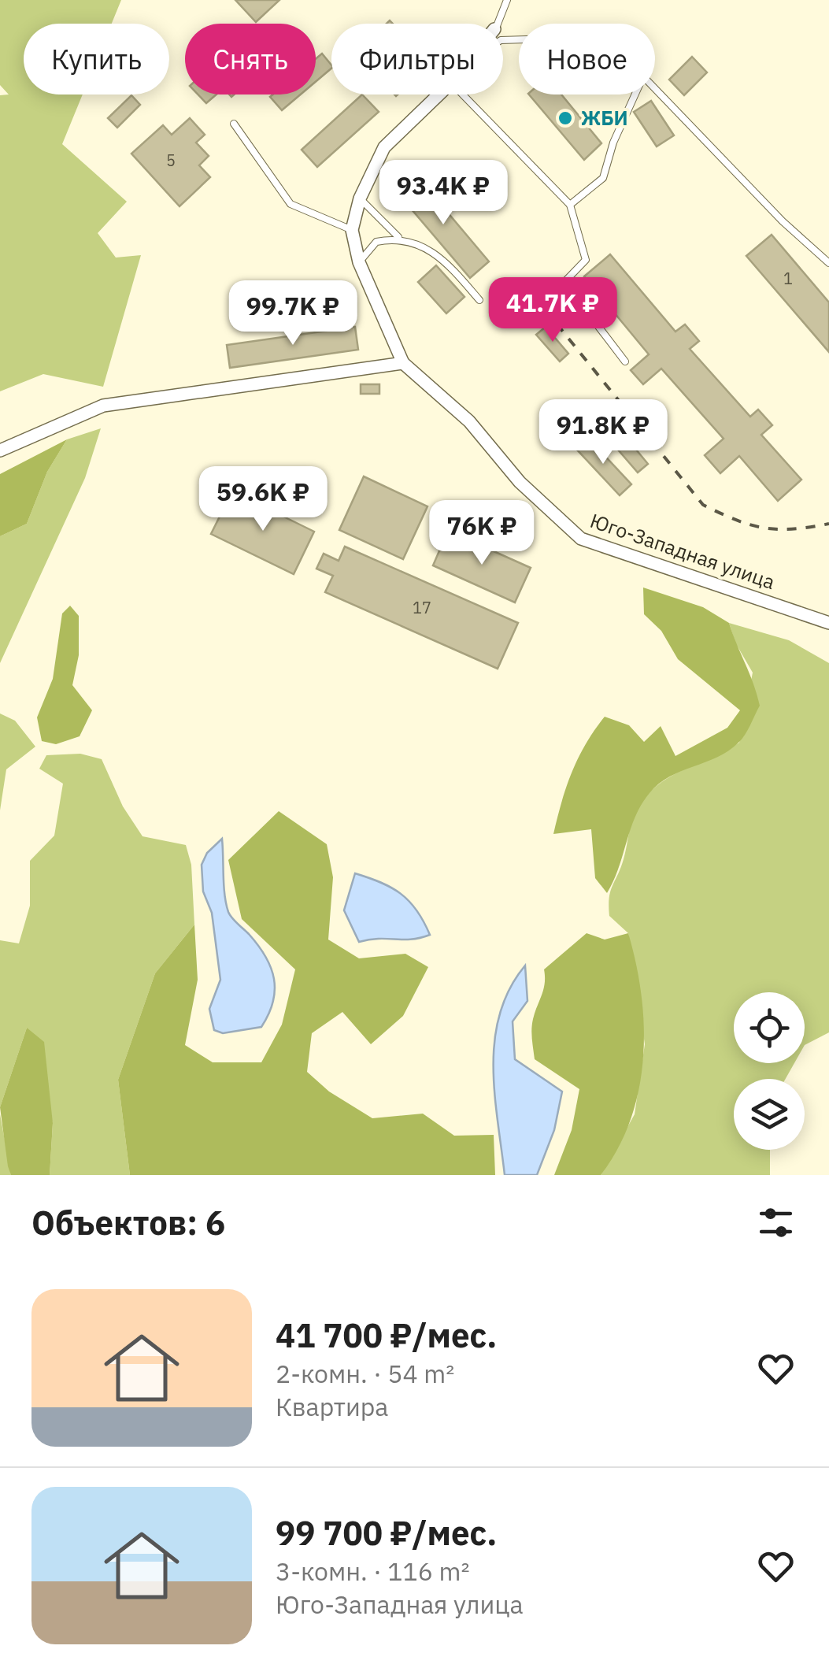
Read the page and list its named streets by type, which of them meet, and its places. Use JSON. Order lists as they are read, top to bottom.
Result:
{
  "streets": {
    "street": ["Юго-Западная улица"]
  },
  "places": ["ЖБИ"],
  "house_numbers": ["5", "1", "17"],
  "page": {
    "chip": [
      "Купить",
      "Снять",
      "Фильтры",
      "Новое"
    ],
    "price": [
      "93.4K ₽",
      "41.7K ₽",
      "99.7K ₽",
      "91.8K ₽",
      "59.6K ₽",
      "76K ₽"
    ],
    "heading": "Объектов: 6",
    "list": [
      {
        "name": "41 700 ₽/мес.",
        "note": "2-комн. · 54 m² · Квартира"
      },
      {
        "name": "99 700 ₽/мес.",
        "note": "3-комн. · 116 m² · Юго-Западная улица"
      }
    ]
  }
}
